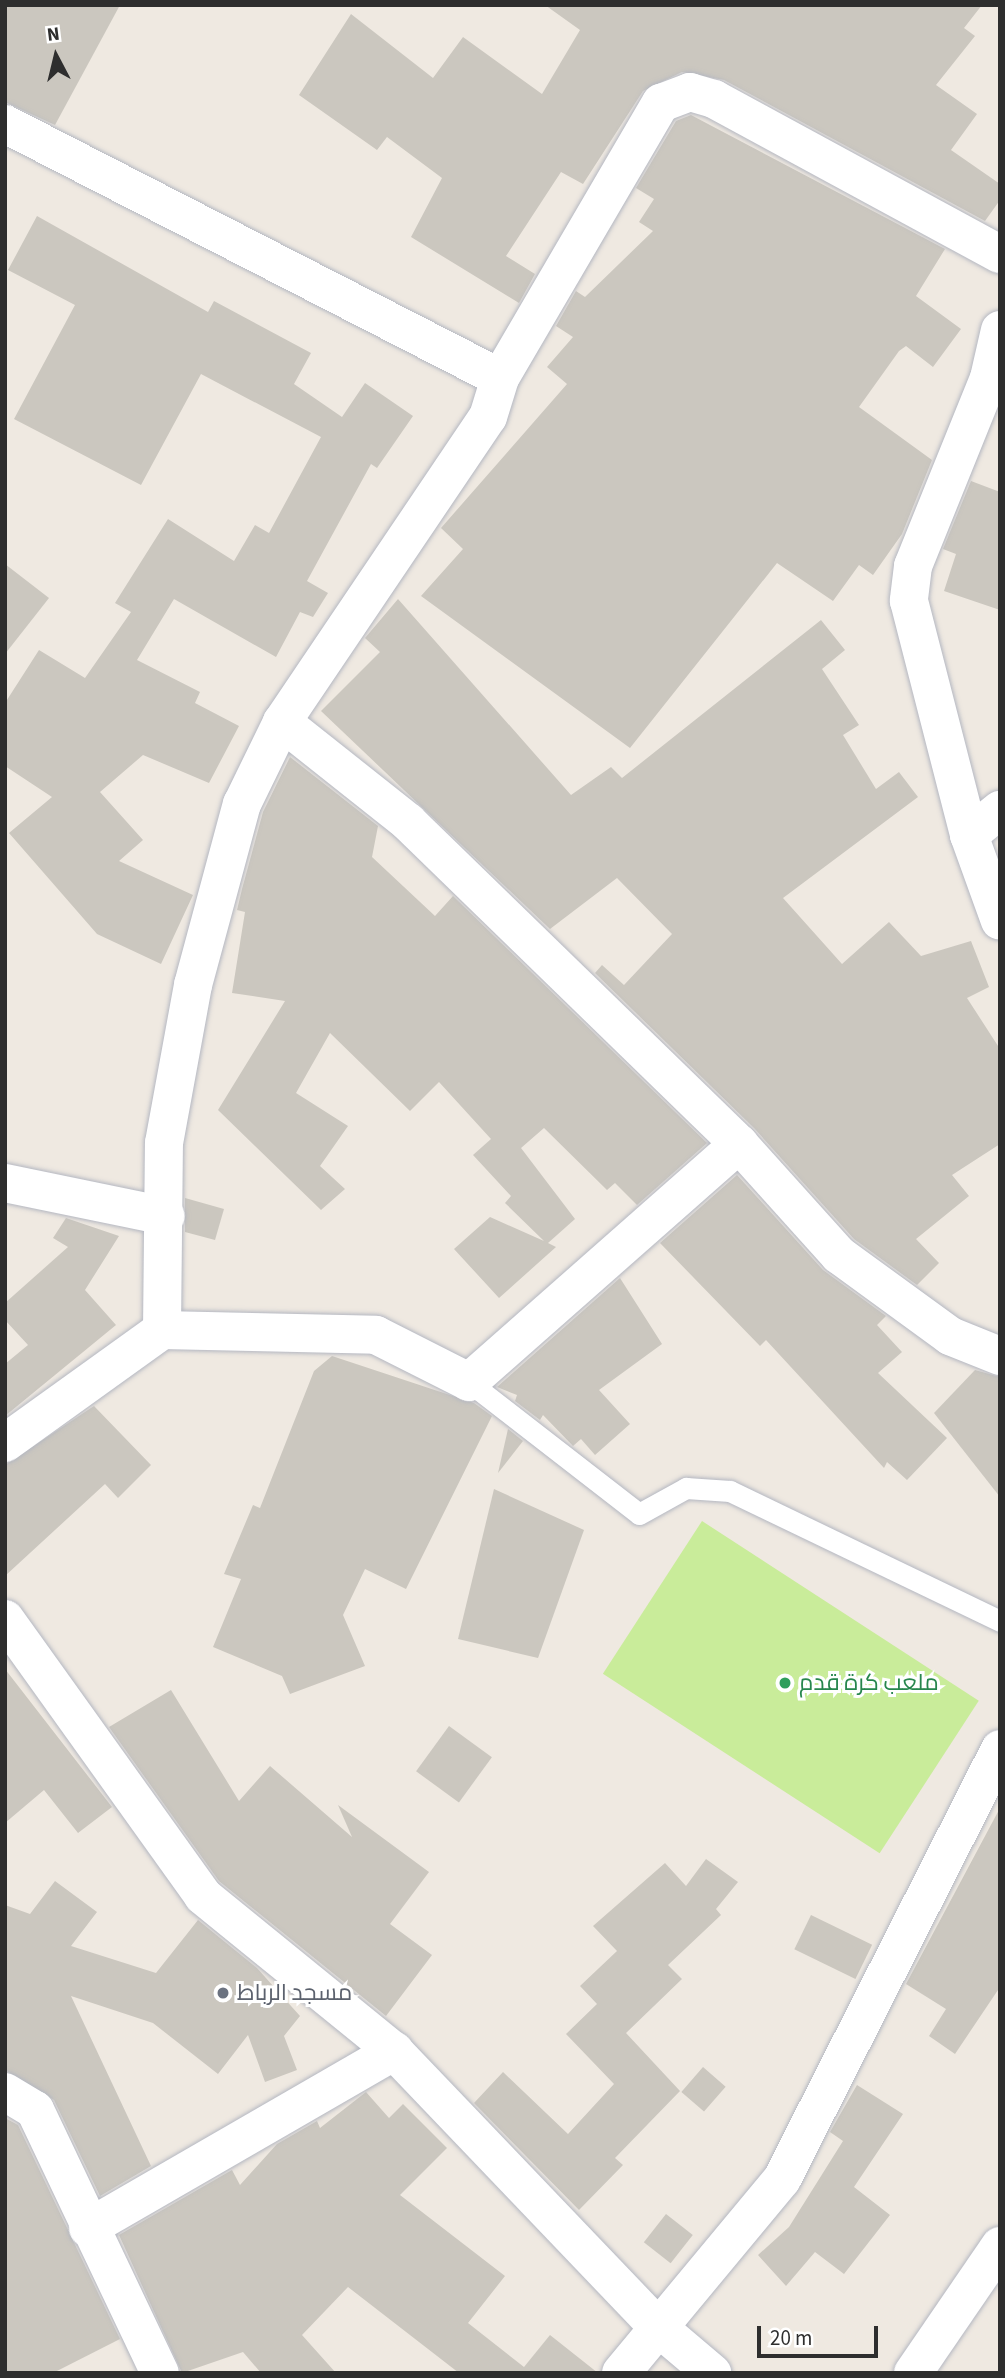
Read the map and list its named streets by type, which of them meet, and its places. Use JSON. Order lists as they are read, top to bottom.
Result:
{
  "places": ["ملعب كرة قدم", "مسجد الرباط"],
  "scale_bar": "20 m",
  "north": "top"
}
